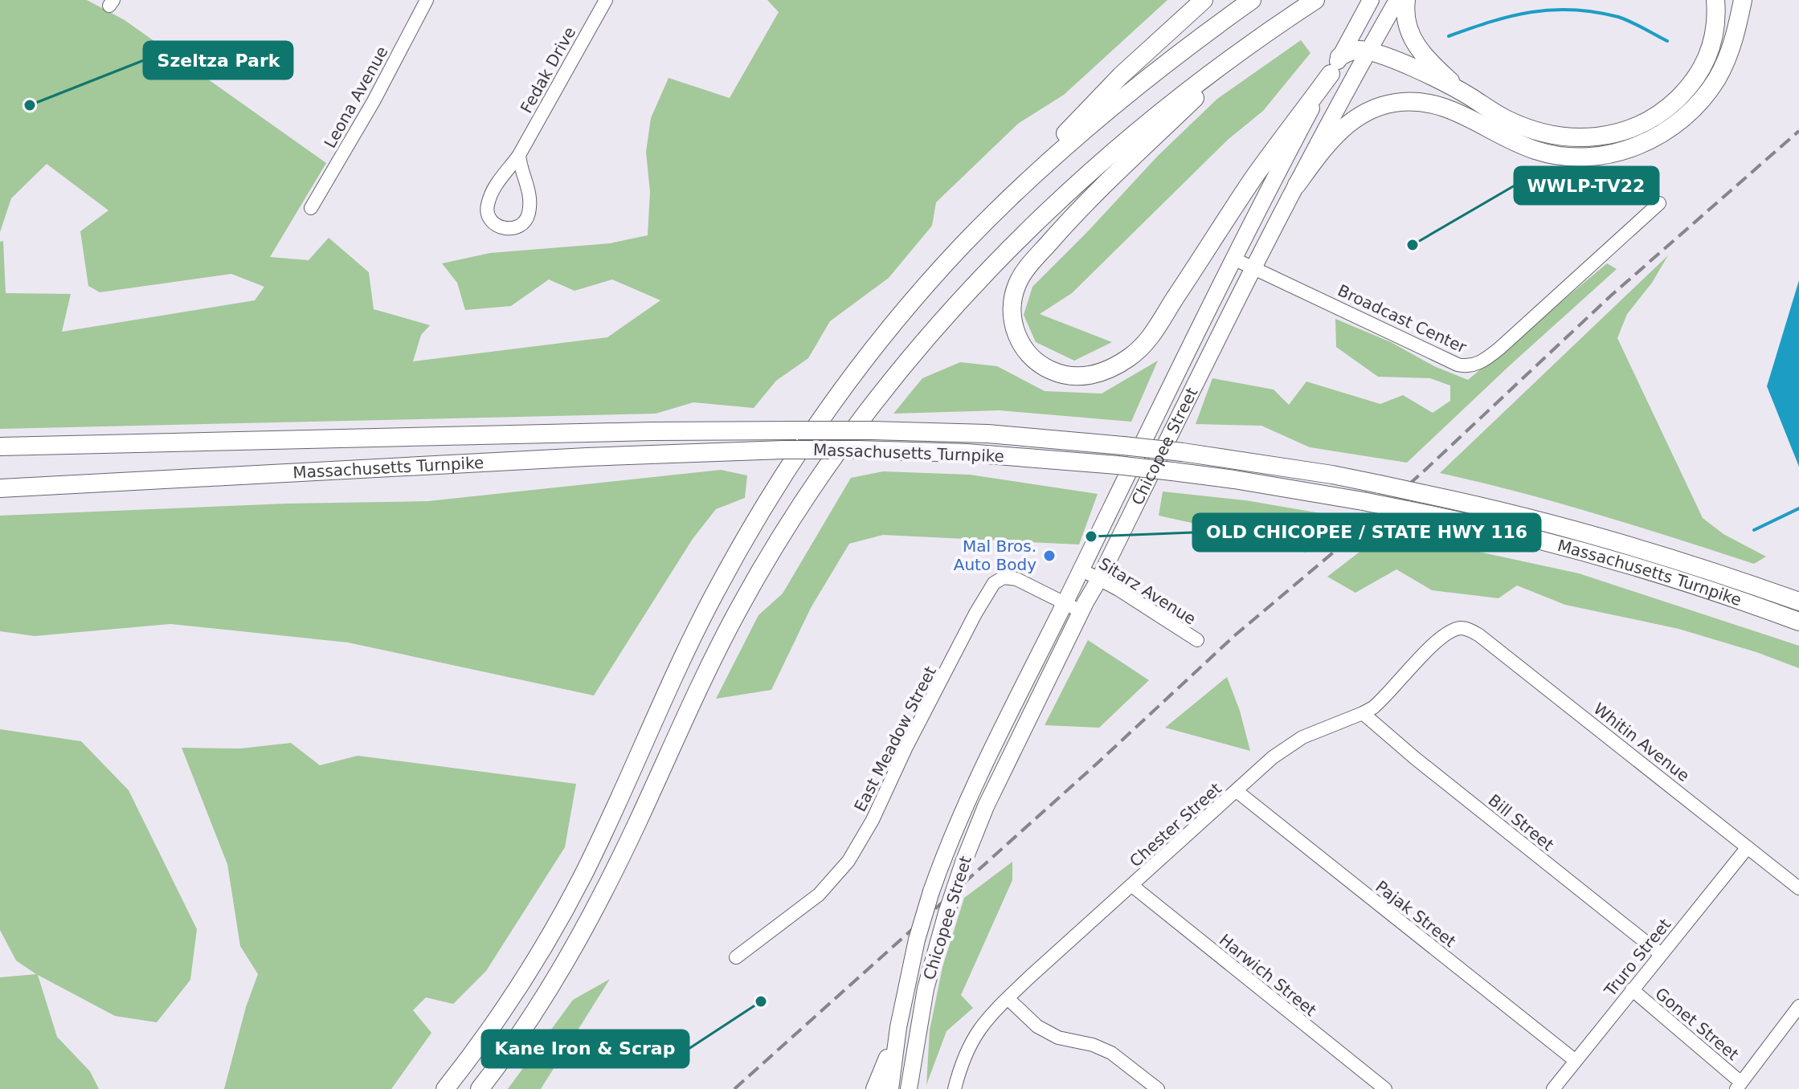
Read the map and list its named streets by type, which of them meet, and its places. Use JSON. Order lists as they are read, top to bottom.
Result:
{
  "streets": {
    "highway": ["Massachusetts Turnpike"],
    "main road": ["Chicopee Street"],
    "street": [
      "Fedak Drive",
      "Leona Avenue",
      "Broadcast Center",
      "Sitarz Avenue",
      "East Meadow Street",
      "Whitin Avenue",
      "Bill Street",
      "Chester Street",
      "Pajak Street",
      "Truro Street",
      "Harwich Street",
      "Gonet Street"
    ]
  },
  "crossings": [
    ["Broadcast Center", "Chicopee Street"],
    ["Chicopee Street", "Sitarz Avenue"],
    ["Chicopee Street", "East Meadow Street"],
    ["Whitin Avenue", "Chester Street"],
    ["Whitin Avenue", "Truro Street"],
    ["Bill Street", "Chester Street"],
    ["Bill Street", "Truro Street"],
    ["Chester Street", "Pajak Street"],
    ["Chester Street", "Harwich Street"],
    ["Pajak Street", "Truro Street"],
    ["Truro Street", "Gonet Street"]
  ],
  "places": [
    "Szeltza Park",
    "WWLP-TV22",
    "OLD CHICOPEE / STATE HWY 116",
    "Mal Bros. Auto Body",
    "Kane Iron & Scrap"
  ]
}
